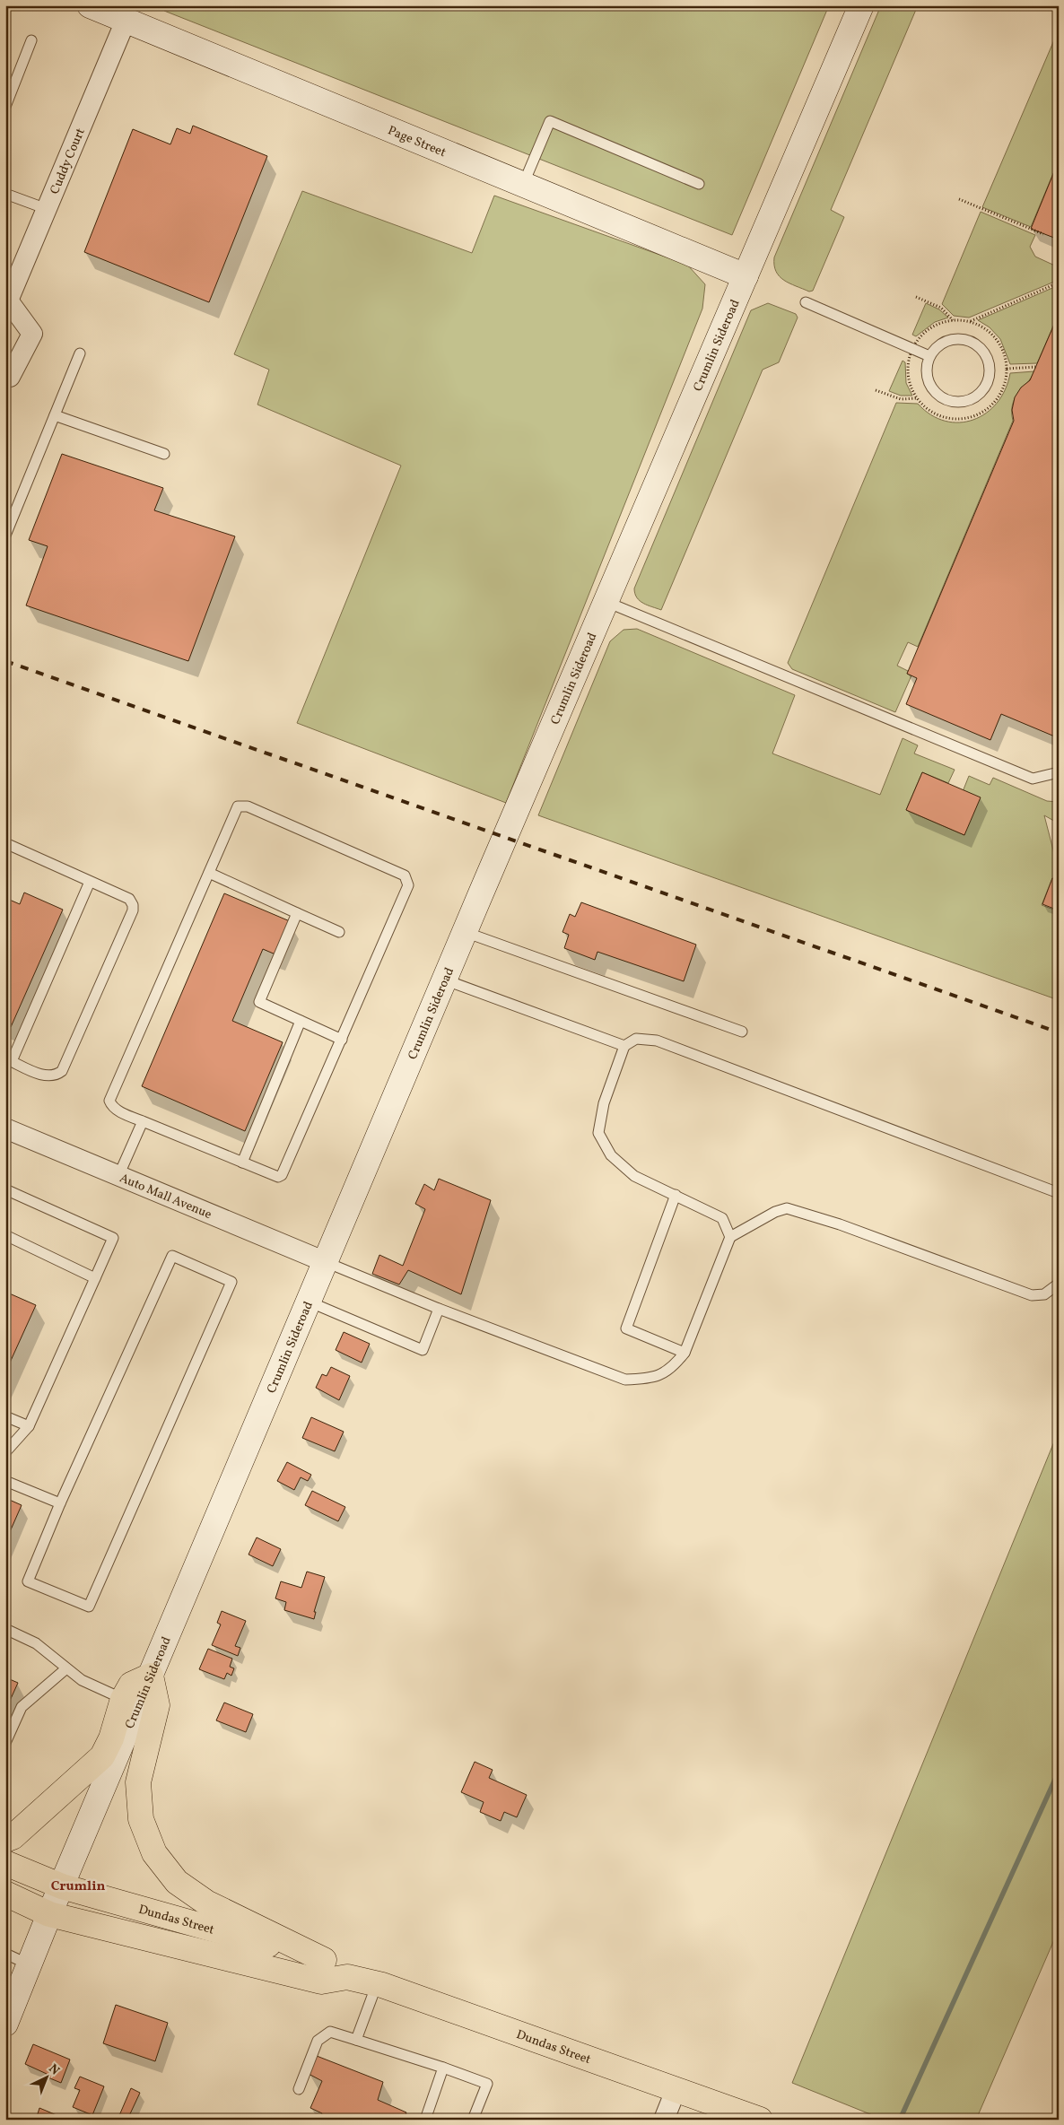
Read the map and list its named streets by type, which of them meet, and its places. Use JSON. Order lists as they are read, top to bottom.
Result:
{
  "streets": {
    "main road": ["Dundas Street"],
    "street": [
      "Page Street",
      "Cuddy Court",
      "Crumlin Sideroad",
      "Auto Mall Avenue"
    ]
  },
  "crossings": [
    ["Page Street", "Cuddy Court"],
    ["Page Street", "Crumlin Sideroad"],
    ["Crumlin Sideroad", "Auto Mall Avenue"],
    ["Crumlin Sideroad", "Dundas Street"]
  ],
  "districts": ["Crumlin"],
  "north": "top right"
}
